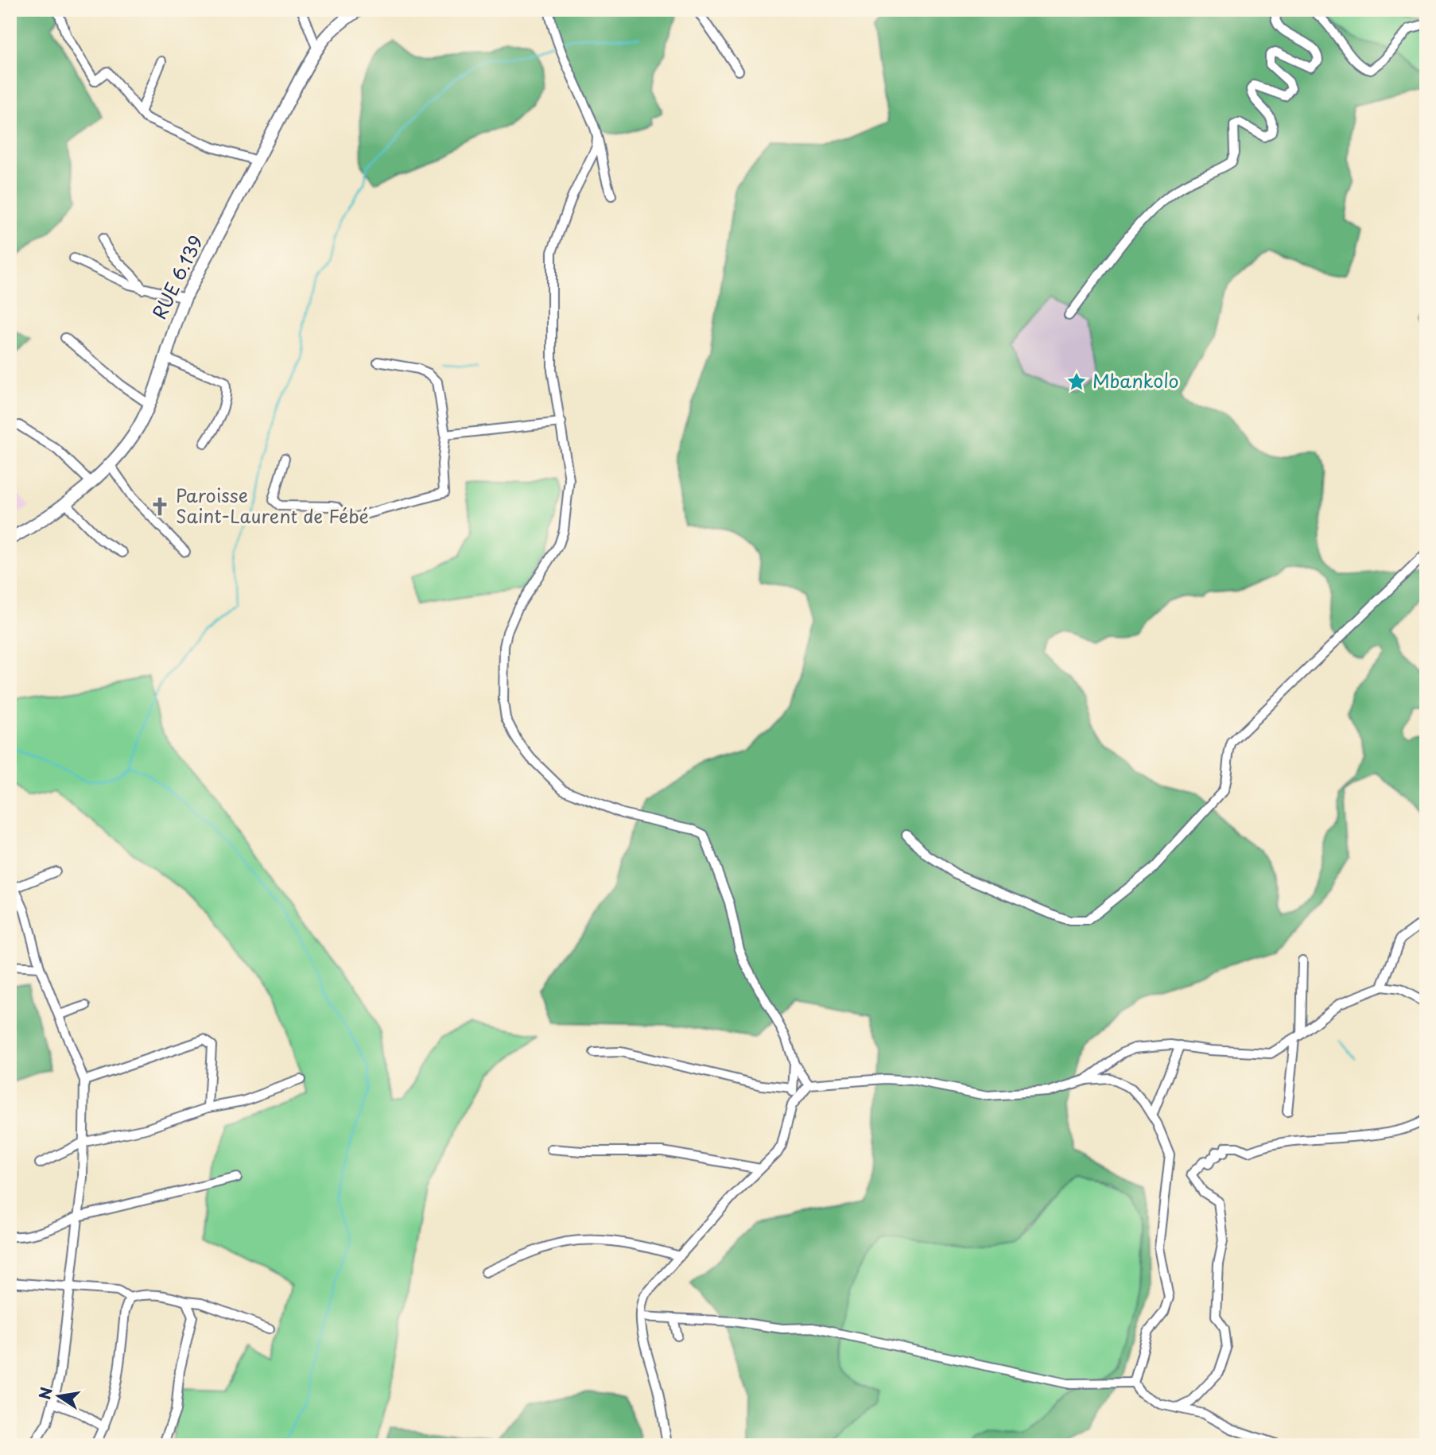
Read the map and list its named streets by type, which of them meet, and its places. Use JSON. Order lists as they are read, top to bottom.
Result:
{
  "streets": {
    "street": ["RUE 6.139"]
  },
  "places": {
    "place": ["Mbankolo"],
    "church": ["Paroisse Saint-Laurent de Fébé"]
  },
  "north": "left"
}
